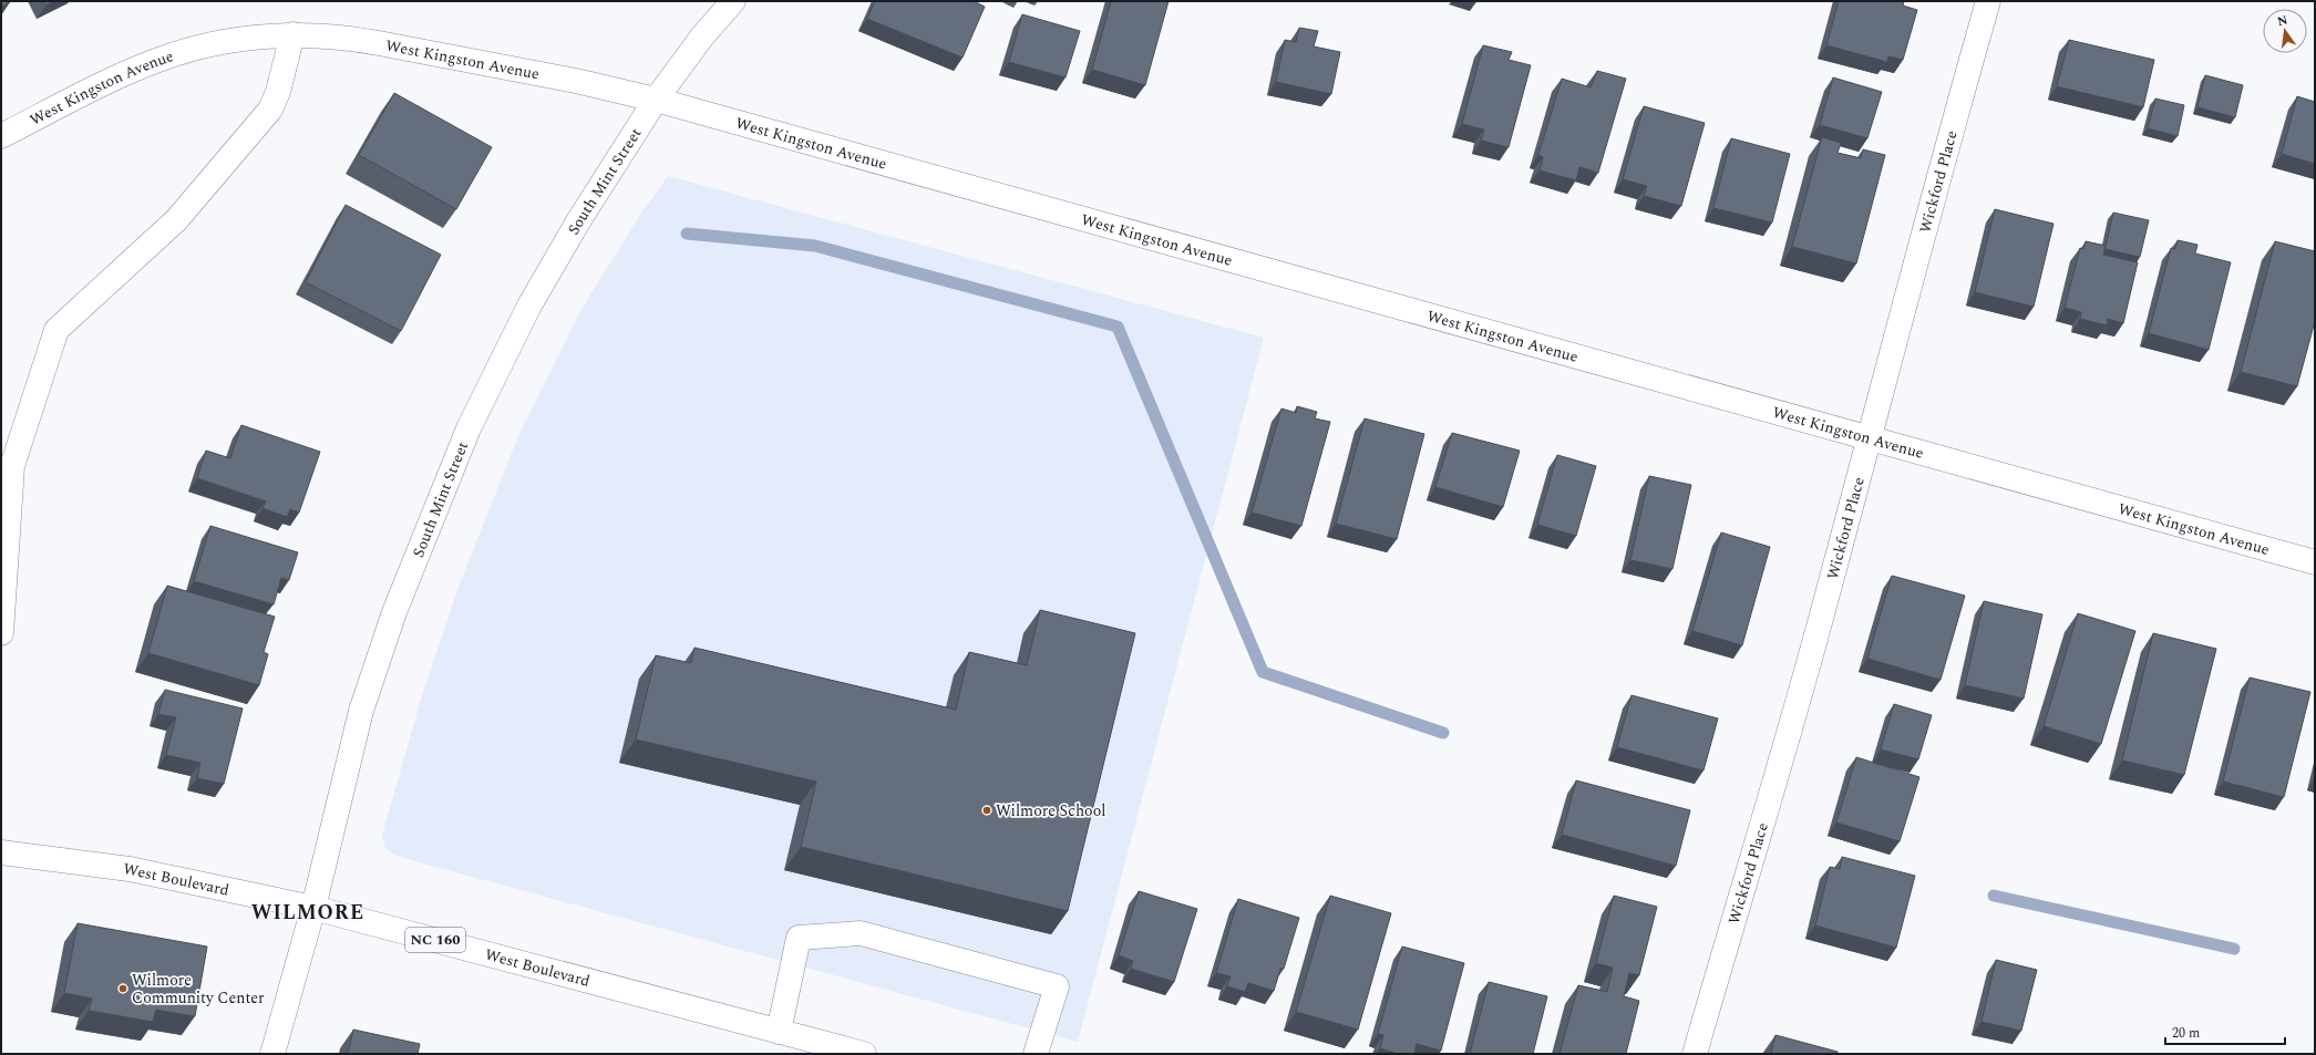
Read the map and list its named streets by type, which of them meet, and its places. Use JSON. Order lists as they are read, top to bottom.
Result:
{
  "streets": {
    "street": [
      "West Kingston Avenue",
      "South Mint Street",
      "Wickford Place",
      "West Boulevard",
      "NC 160"
    ]
  },
  "crossings": [
    ["West Kingston Avenue", "South Mint Street"],
    ["West Kingston Avenue", "Wickford Place"],
    ["South Mint Street", "West Boulevard"]
  ],
  "districts": ["WILMORE"],
  "places": ["Wilmore School", "Wilmore Community Center"],
  "scale_bar": "20 m",
  "north": "top"
}
